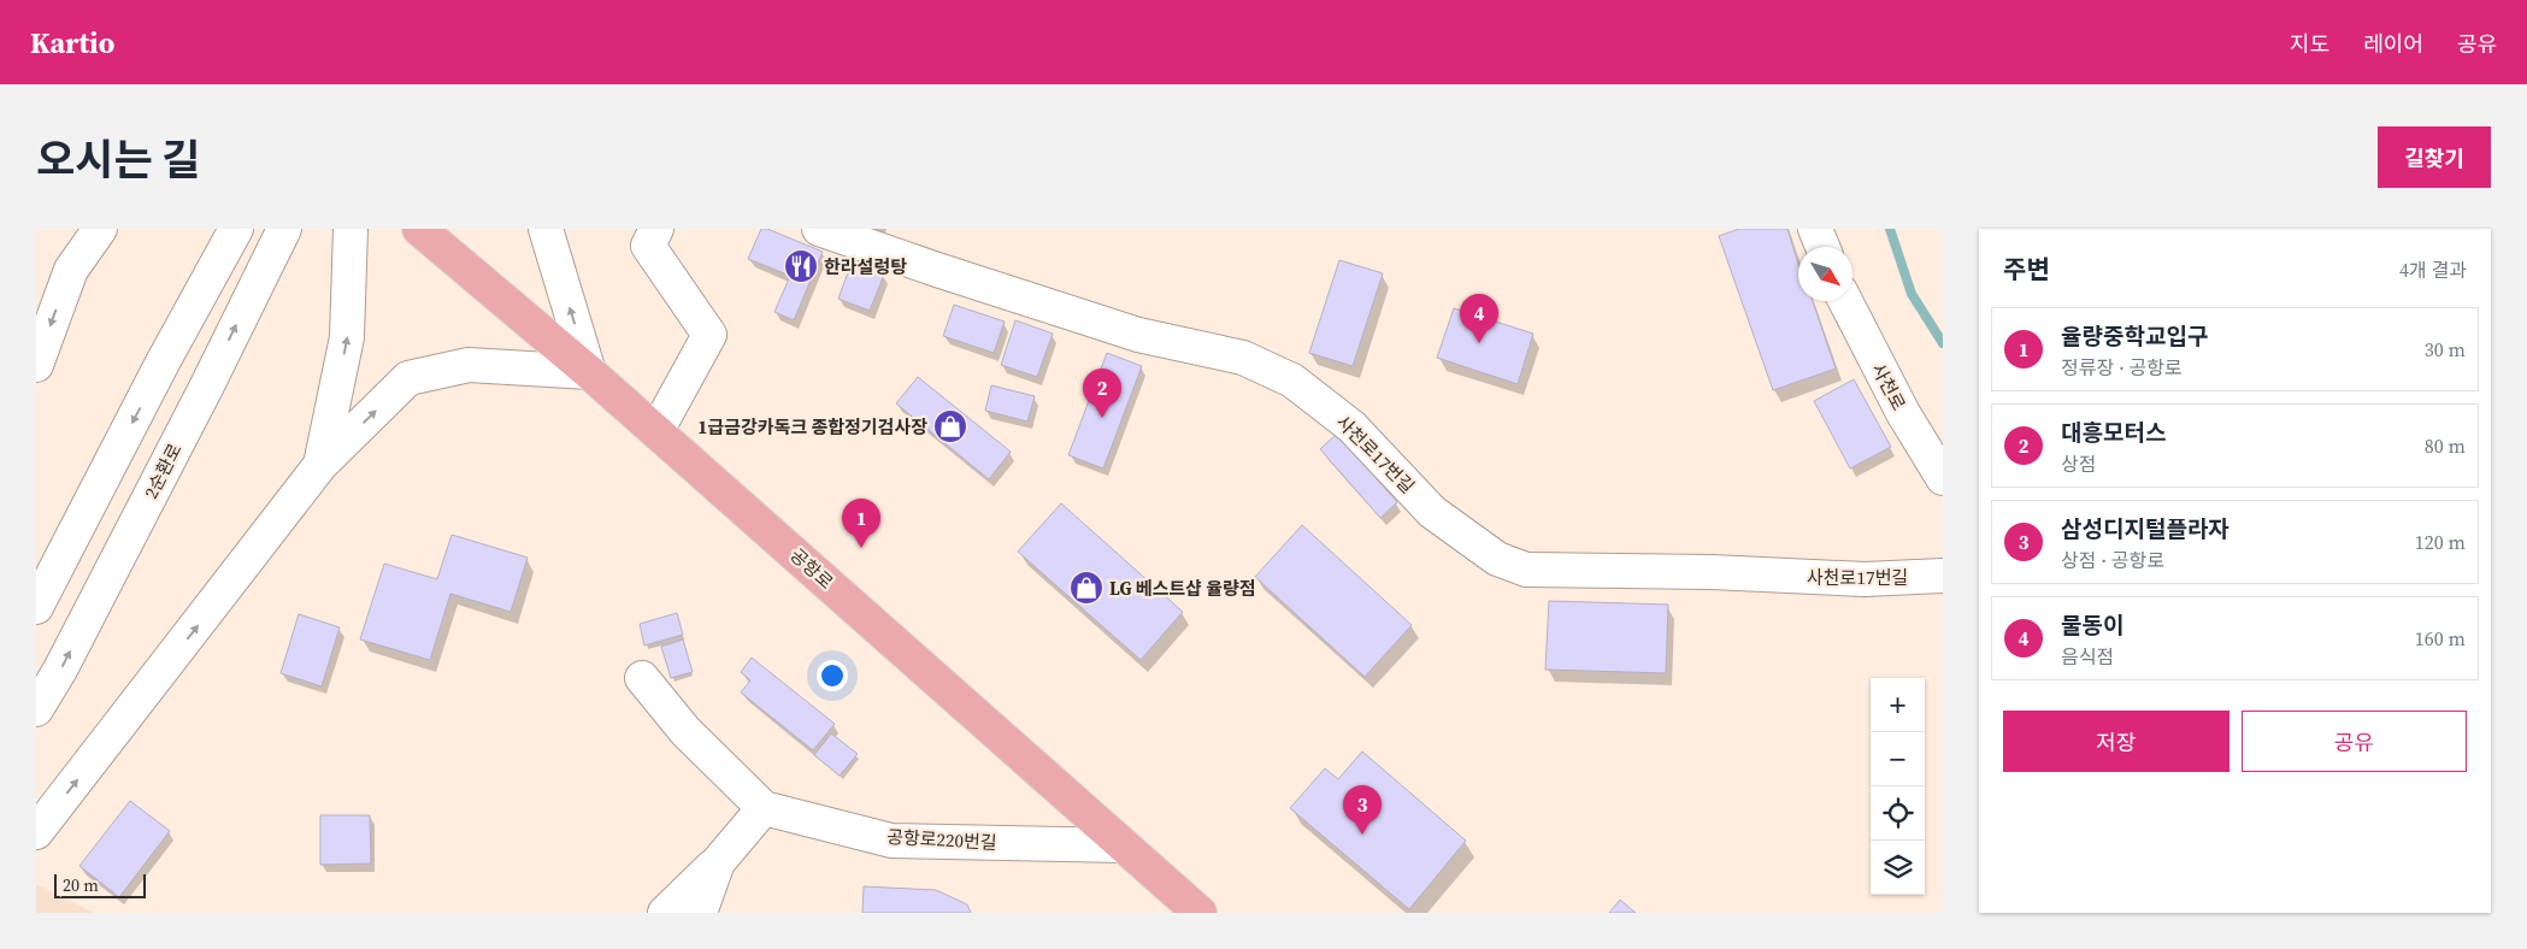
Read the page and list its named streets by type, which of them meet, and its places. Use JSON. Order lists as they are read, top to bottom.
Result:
{
  "streets": {
    "main road": ["공항로"],
    "street": [
      "사천로",
      "사천로17번길",
      "2순환로",
      "공항로220번길"
    ]
  },
  "crossings": [
    ["공항로", "공항로220번길"]
  ],
  "places": {
    "restaurant": ["한라설렁탕"],
    "shop": ["1급금강카독크 종합정기검사장", "LG 베스트샵 율량점"]
  },
  "scale_bar": "20 m",
  "north": "bottom right",
  "page": {
    "header": "Kartio",
    "nav": ["지도", "레이어", "공유"],
    "title": "오시는 길",
    "buttons": [
      "길찾기",
      ["저장", "공유"]
    ],
    "heading": ["주변", "4개 결과"],
    "pins": [
      "4",
      "2",
      "1",
      "3"
    ],
    "list": [
      {
        "mark": "1",
        "name": "율량중학교입구",
        "note": "정류장 · 공항로",
        "value": "30 m"
      },
      {
        "mark": "2",
        "name": "대흥모터스",
        "note": "상점",
        "value": "80 m"
      },
      {
        "mark": "3",
        "name": "삼성디지털플라자",
        "note": "상점 · 공항로",
        "value": "120 m"
      },
      {
        "mark": "4",
        "name": "물동이",
        "note": "음식점",
        "value": "160 m"
      }
    ],
    "map_buttons": ["+", "−"],
    "scale": "20 m"
  }
}
